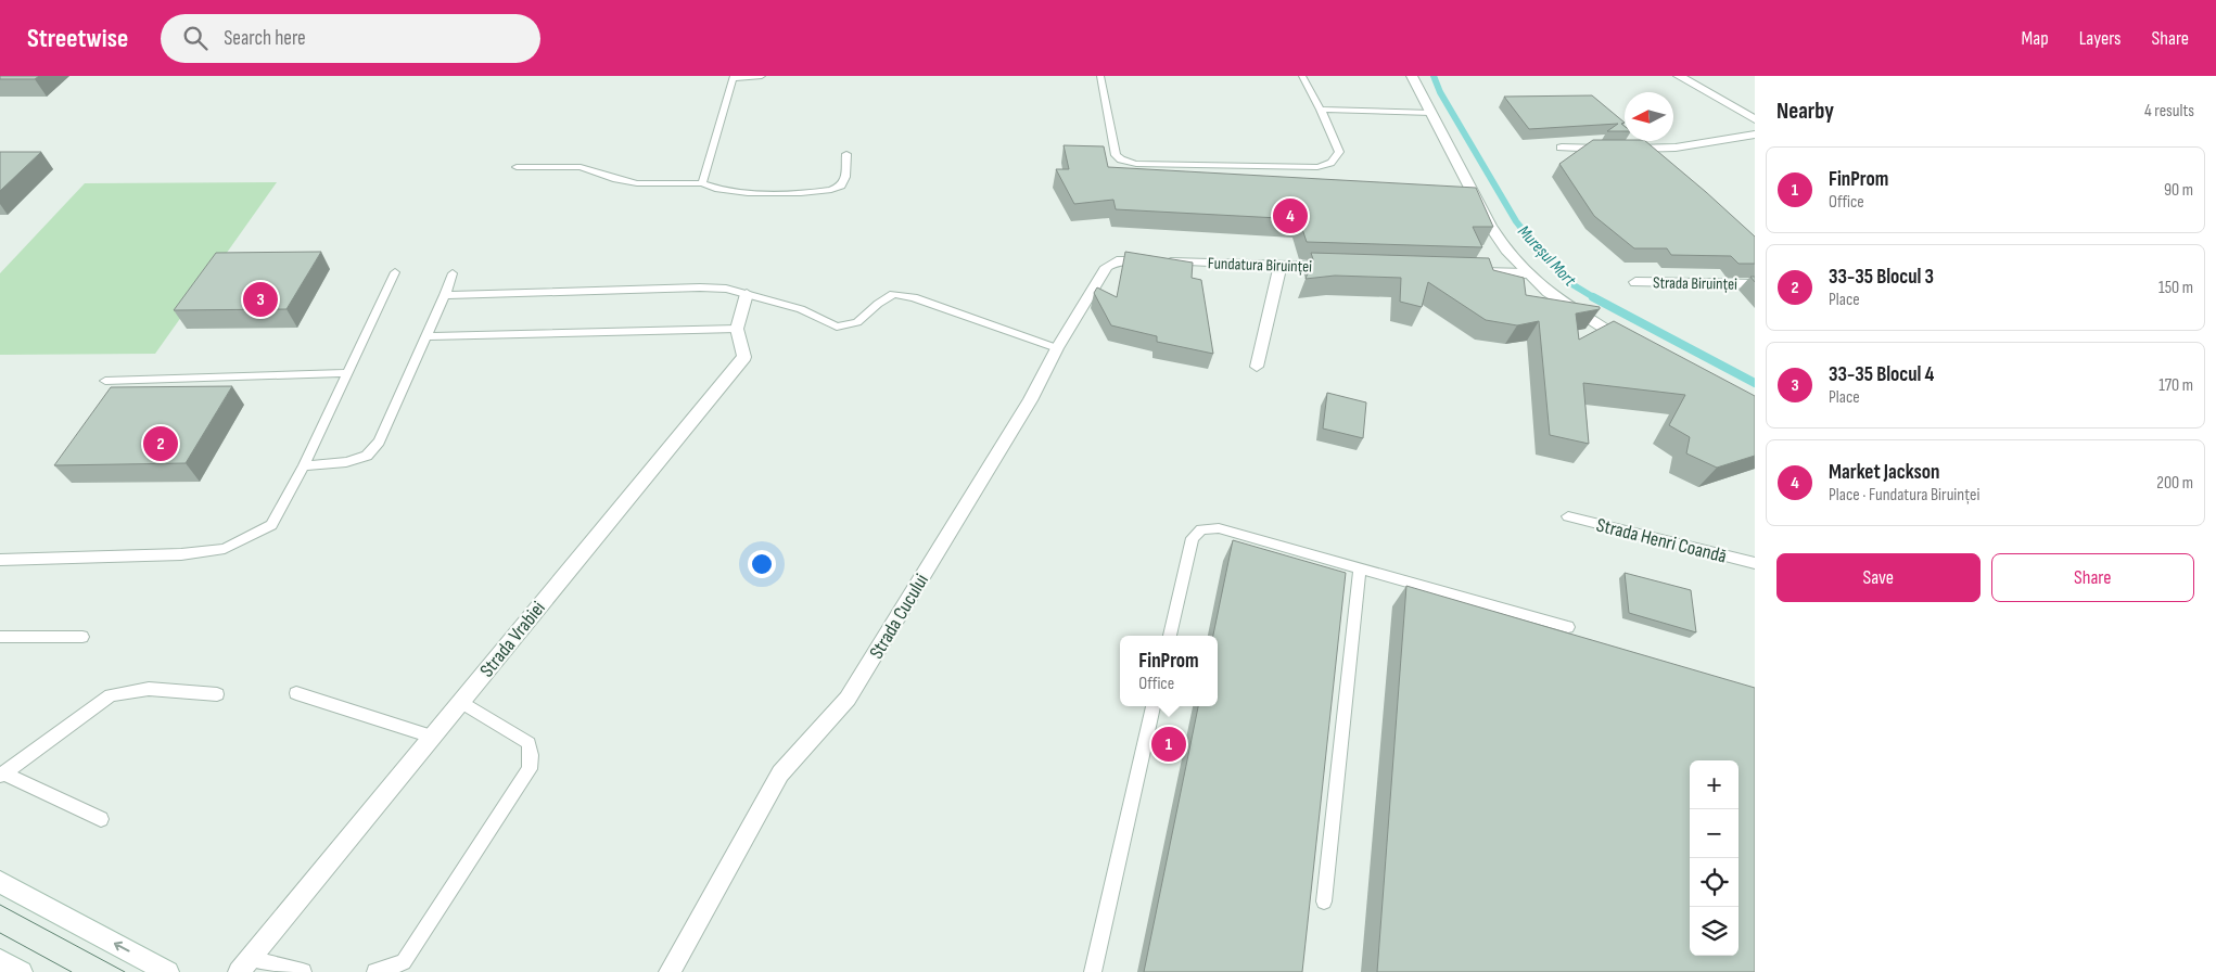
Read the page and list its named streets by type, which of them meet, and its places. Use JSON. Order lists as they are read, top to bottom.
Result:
{
  "streets": {
    "street": [
      "Fundatura Biruinței",
      "Strada Biruinței",
      "Strada Cucului",
      "Strada Vrabiei"
    ],
    "lane": ["Strada Henri Coandă"]
  },
  "crossings": [
    ["Fundatura Biruinței", "Strada Cucului"]
  ],
  "water": ["Mureșul Mort"],
  "north": "left",
  "page": {
    "header": "Streetwise",
    "search": "Search here",
    "nav": ["Map", "Layers", "Share"],
    "heading": ["Nearby", "4 results"],
    "list": [
      {
        "mark": "1",
        "name": "FinProm",
        "note": "Office",
        "value": "90 m"
      },
      {
        "mark": "2",
        "name": "33-35 Blocul 3",
        "note": "Place",
        "value": "150 m"
      },
      {
        "mark": "3",
        "name": "33-35 Blocul 4",
        "note": "Place",
        "value": "170 m"
      },
      {
        "mark": "4",
        "name": "Market Jackson",
        "note": "Place · Fundatura Biruinței",
        "value": "200 m"
      }
    ],
    "pins": [
      "4",
      "3",
      "2",
      "1"
    ],
    "buttons": ["Save", "Share"],
    "popup": ["FinProm", "Office"],
    "map_buttons": ["+", "−"]
  }
}
